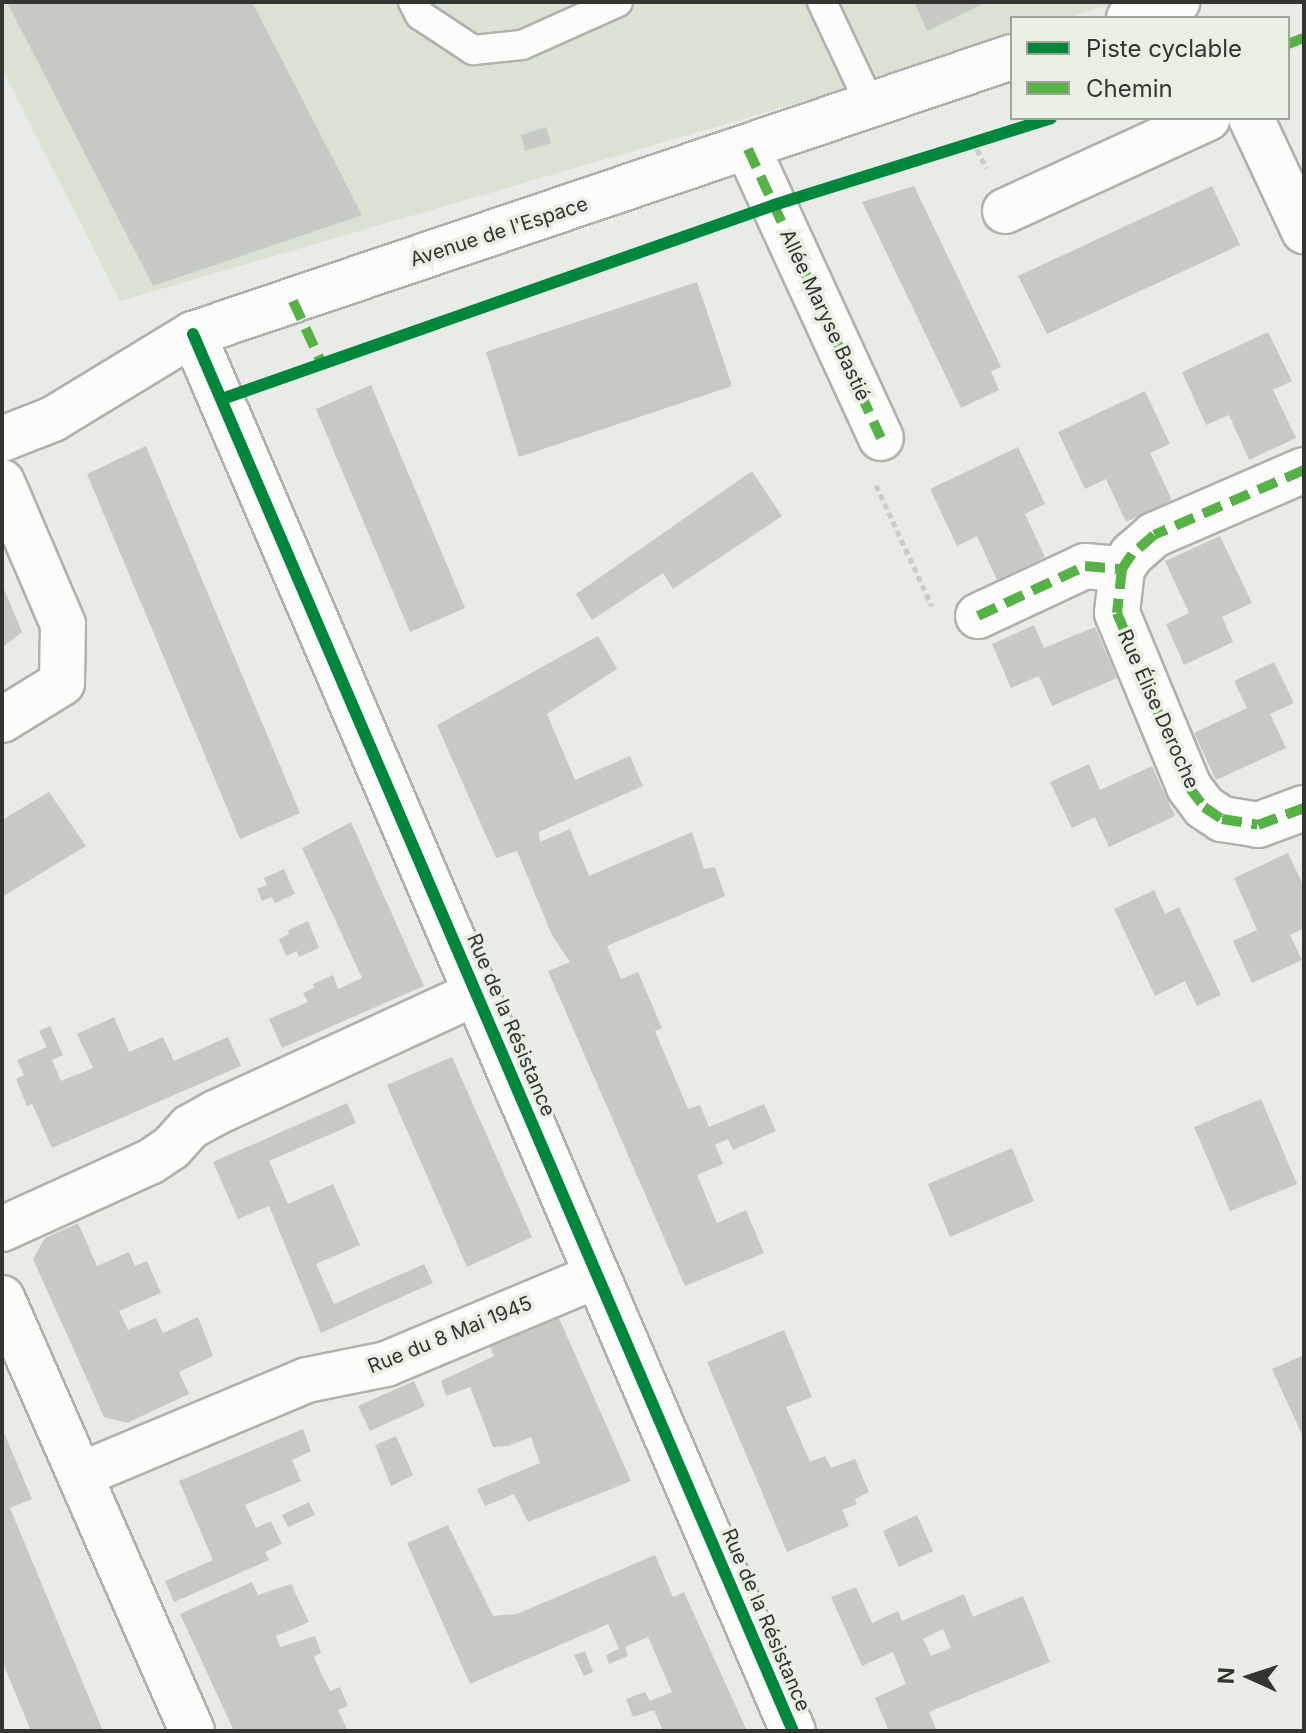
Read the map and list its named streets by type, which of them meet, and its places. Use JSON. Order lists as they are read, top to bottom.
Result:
{
  "streets": {
    "street": [
      "Avenue de l'Espace",
      "Allée Maryse Bastié",
      "Rue Élise Deroche",
      "Rue de la Résistance",
      "Rue du 8 Mai 1945"
    ]
  },
  "crossings": [
    ["Avenue de l'Espace", "Allée Maryse Bastié"],
    ["Avenue de l'Espace", "Rue de la Résistance"],
    ["Rue de la Résistance", "Rue du 8 Mai 1945"]
  ],
  "legend": ["Piste cyclable", "Chemin"],
  "north": "left"
}
